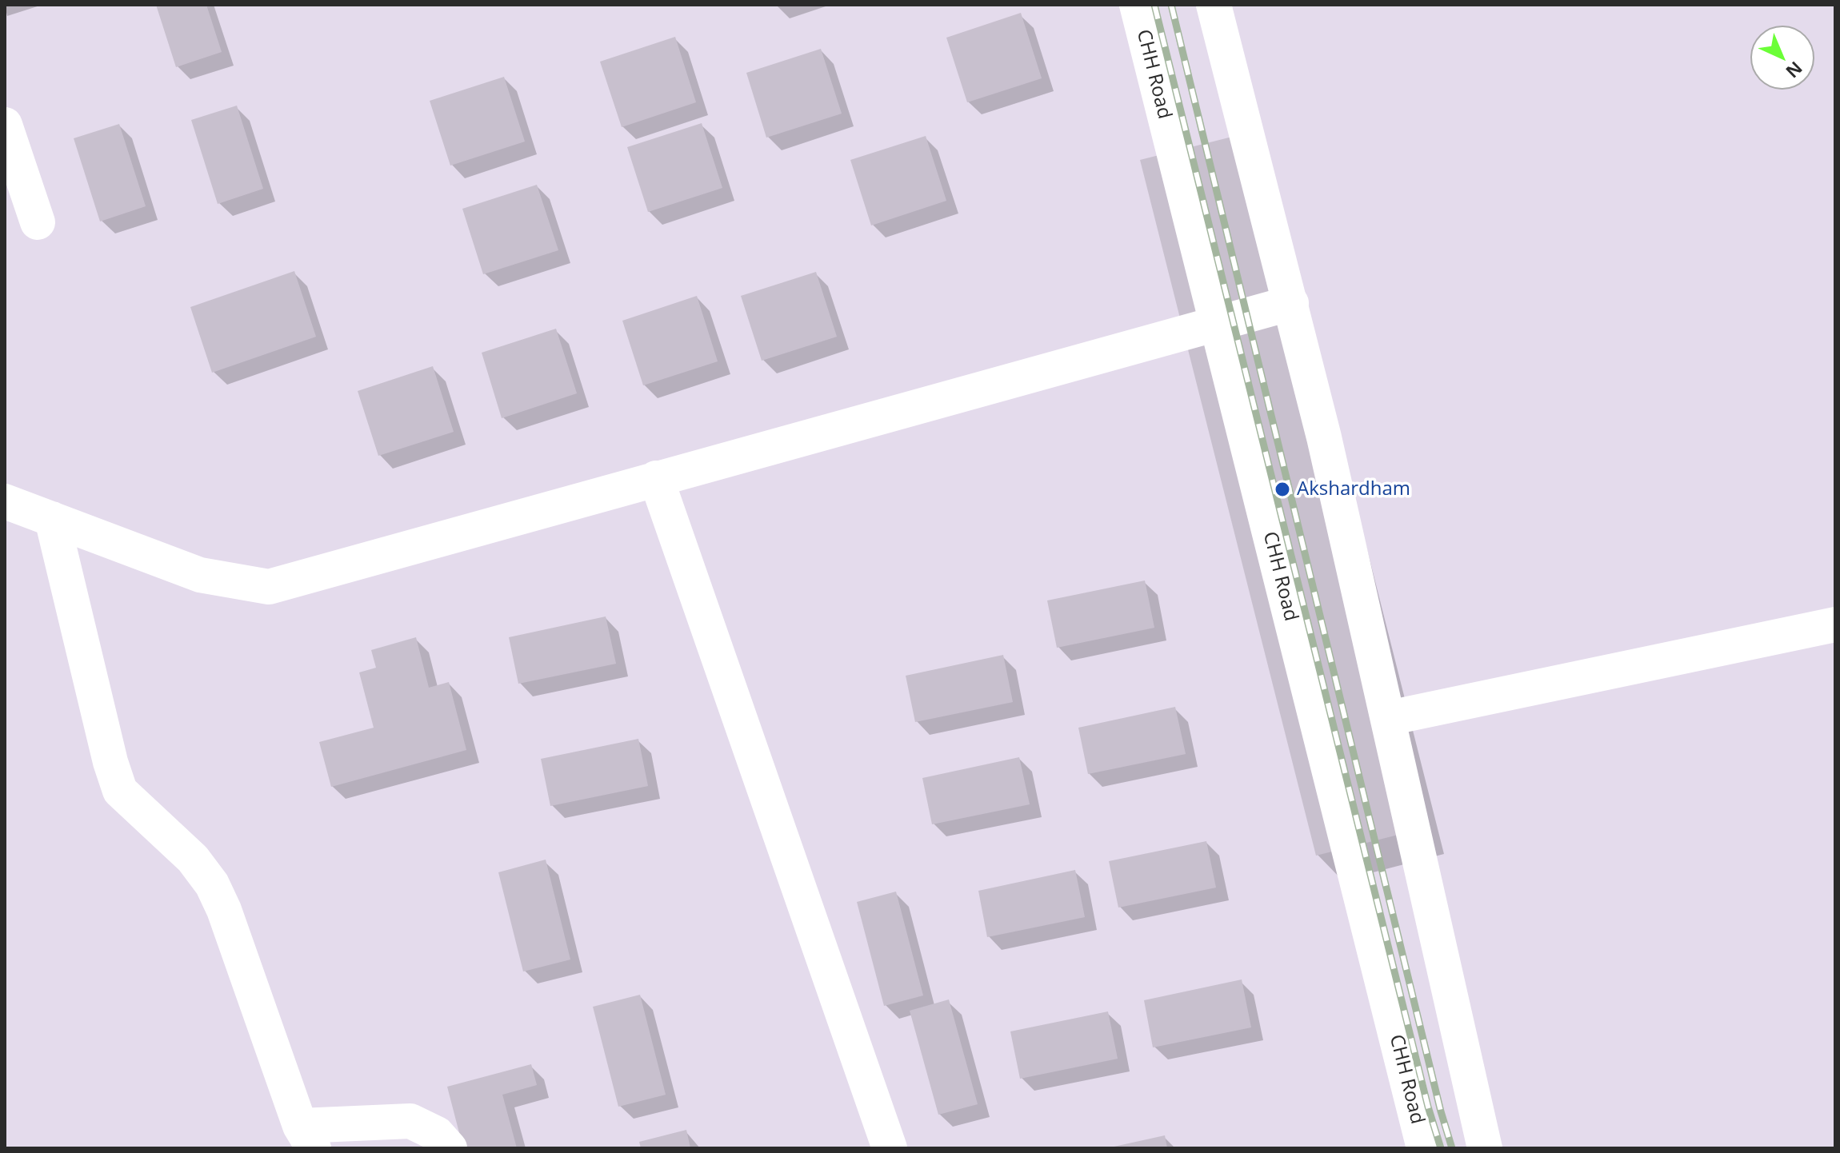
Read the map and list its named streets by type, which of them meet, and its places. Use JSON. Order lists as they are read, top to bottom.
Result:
{
  "streets": {
    "street": ["CHH Road"]
  },
  "places": ["Akshardham"],
  "north": "bottom right"
}
